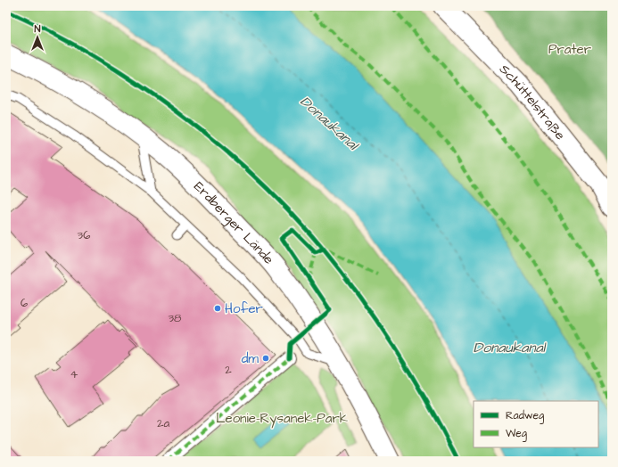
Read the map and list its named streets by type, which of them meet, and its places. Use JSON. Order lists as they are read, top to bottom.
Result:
{
  "streets": {
    "main road": ["Schüttelstraße", "Erdberger Lände"]
  },
  "water": ["Donaukanal"],
  "parks": ["Prater", "Leonie-Rysanek-Park"],
  "places": ["Hofer", "dm"],
  "house_numbers": [
    "36",
    "6",
    "38",
    "2",
    "4",
    "2a"
  ],
  "legend": ["Radweg", "Weg"],
  "north": "top"
}
